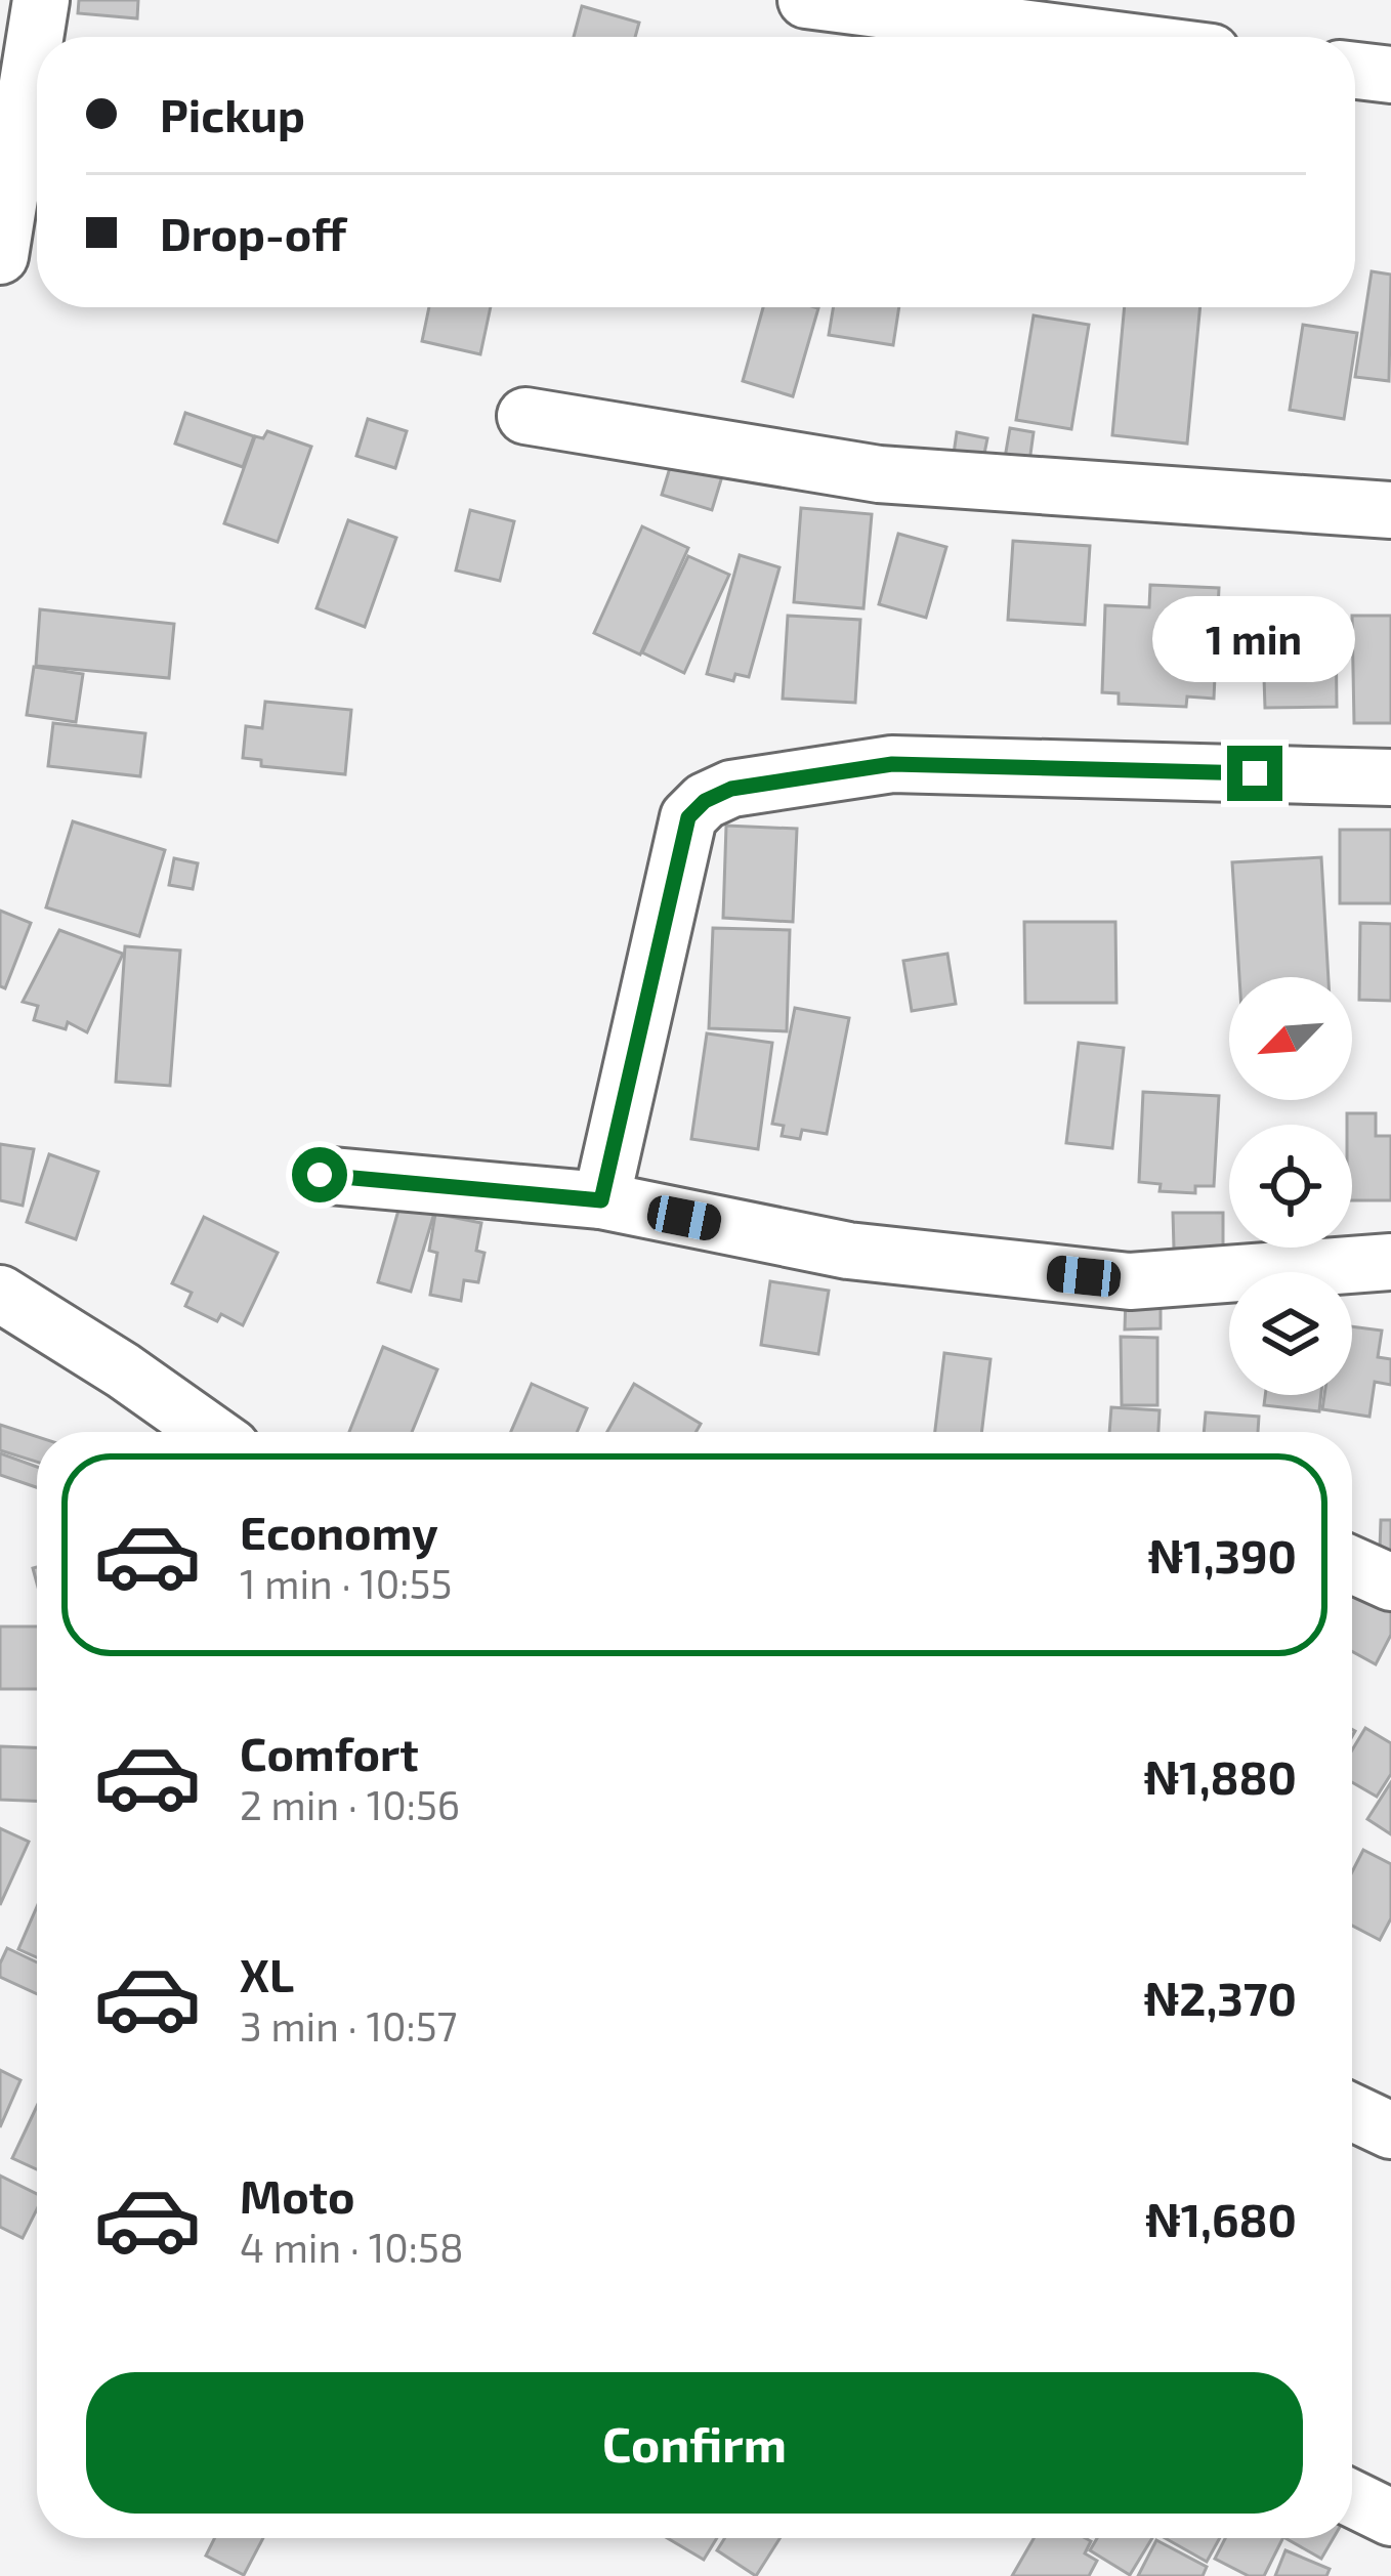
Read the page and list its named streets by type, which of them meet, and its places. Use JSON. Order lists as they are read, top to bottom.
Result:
{
  "north": "bottom left",
  "page": {
    "banner": ["Pickup", "Drop-off"],
    "bubble": "1 min",
    "list": [
      {
        "name": "Economy",
        "note": "1 min · 10:55",
        "value": "₦1,390"
      },
      {
        "name": "Comfort",
        "note": "2 min · 10:56",
        "value": "₦1,880"
      },
      {
        "name": "XL",
        "note": "3 min · 10:57",
        "value": "₦2,370"
      },
      {
        "name": "Moto",
        "note": "4 min · 10:58",
        "value": "₦1,680"
      }
    ],
    "buttons": "Confirm"
  }
}
